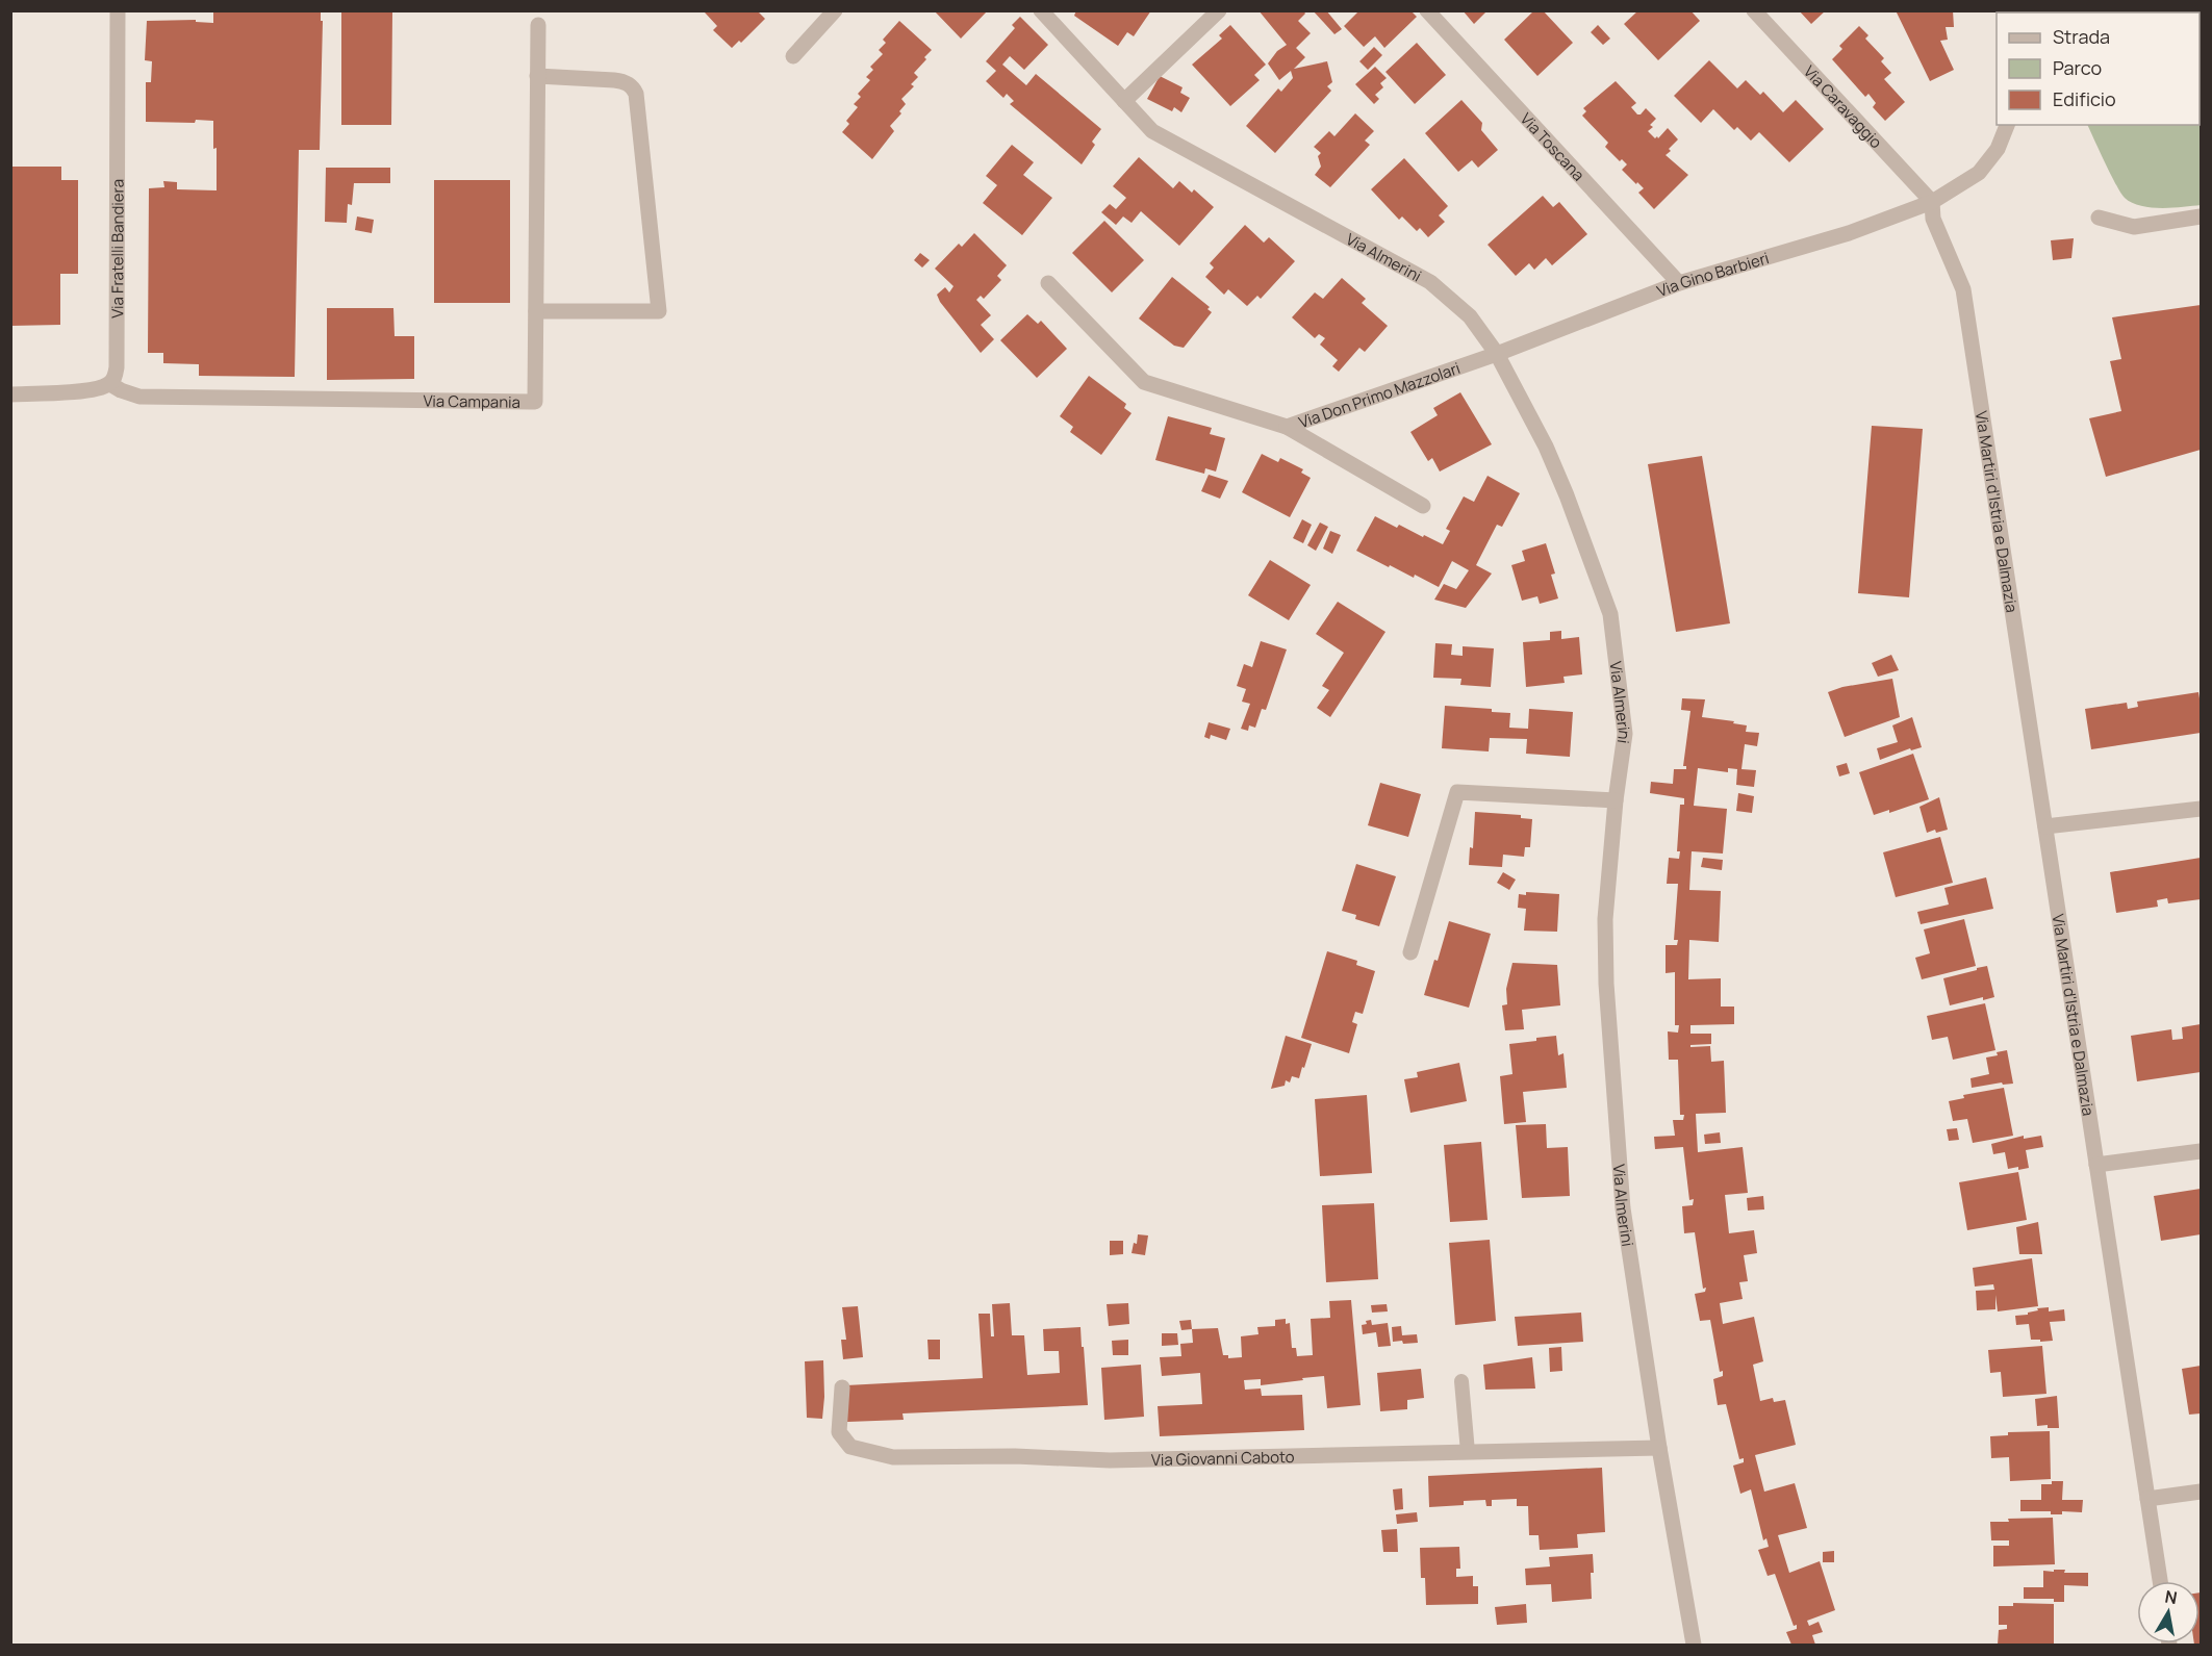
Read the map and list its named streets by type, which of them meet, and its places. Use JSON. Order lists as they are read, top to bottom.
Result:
{
  "streets": {
    "street": [
      "Via Caravaggio",
      "Via Toscana",
      "Via Fratelli Bandiera",
      "Via Almerini",
      "Via Gino Barbieri",
      "Via Don Primo Mazzolari",
      "Via Campania",
      "Via Martiri d'Istria e Dalmazia",
      "Via Giovanni Caboto"
    ]
  },
  "crossings": [
    ["Via Caravaggio", "Via Gino Barbieri"],
    ["Via Caravaggio", "Via Martiri d'Istria e Dalmazia"],
    ["Via Toscana", "Via Gino Barbieri"],
    ["Via Fratelli Bandiera", "Via Campania"],
    ["Via Almerini", "Via Gino Barbieri"],
    ["Via Almerini", "Via Don Primo Mazzolari"],
    ["Via Almerini", "Via Giovanni Caboto"],
    ["Via Gino Barbieri", "Via Don Primo Mazzolari"],
    ["Via Gino Barbieri", "Via Martiri d'Istria e Dalmazia"]
  ],
  "legend": ["Strada", "Parco", "Edificio"],
  "north": "top"
}
